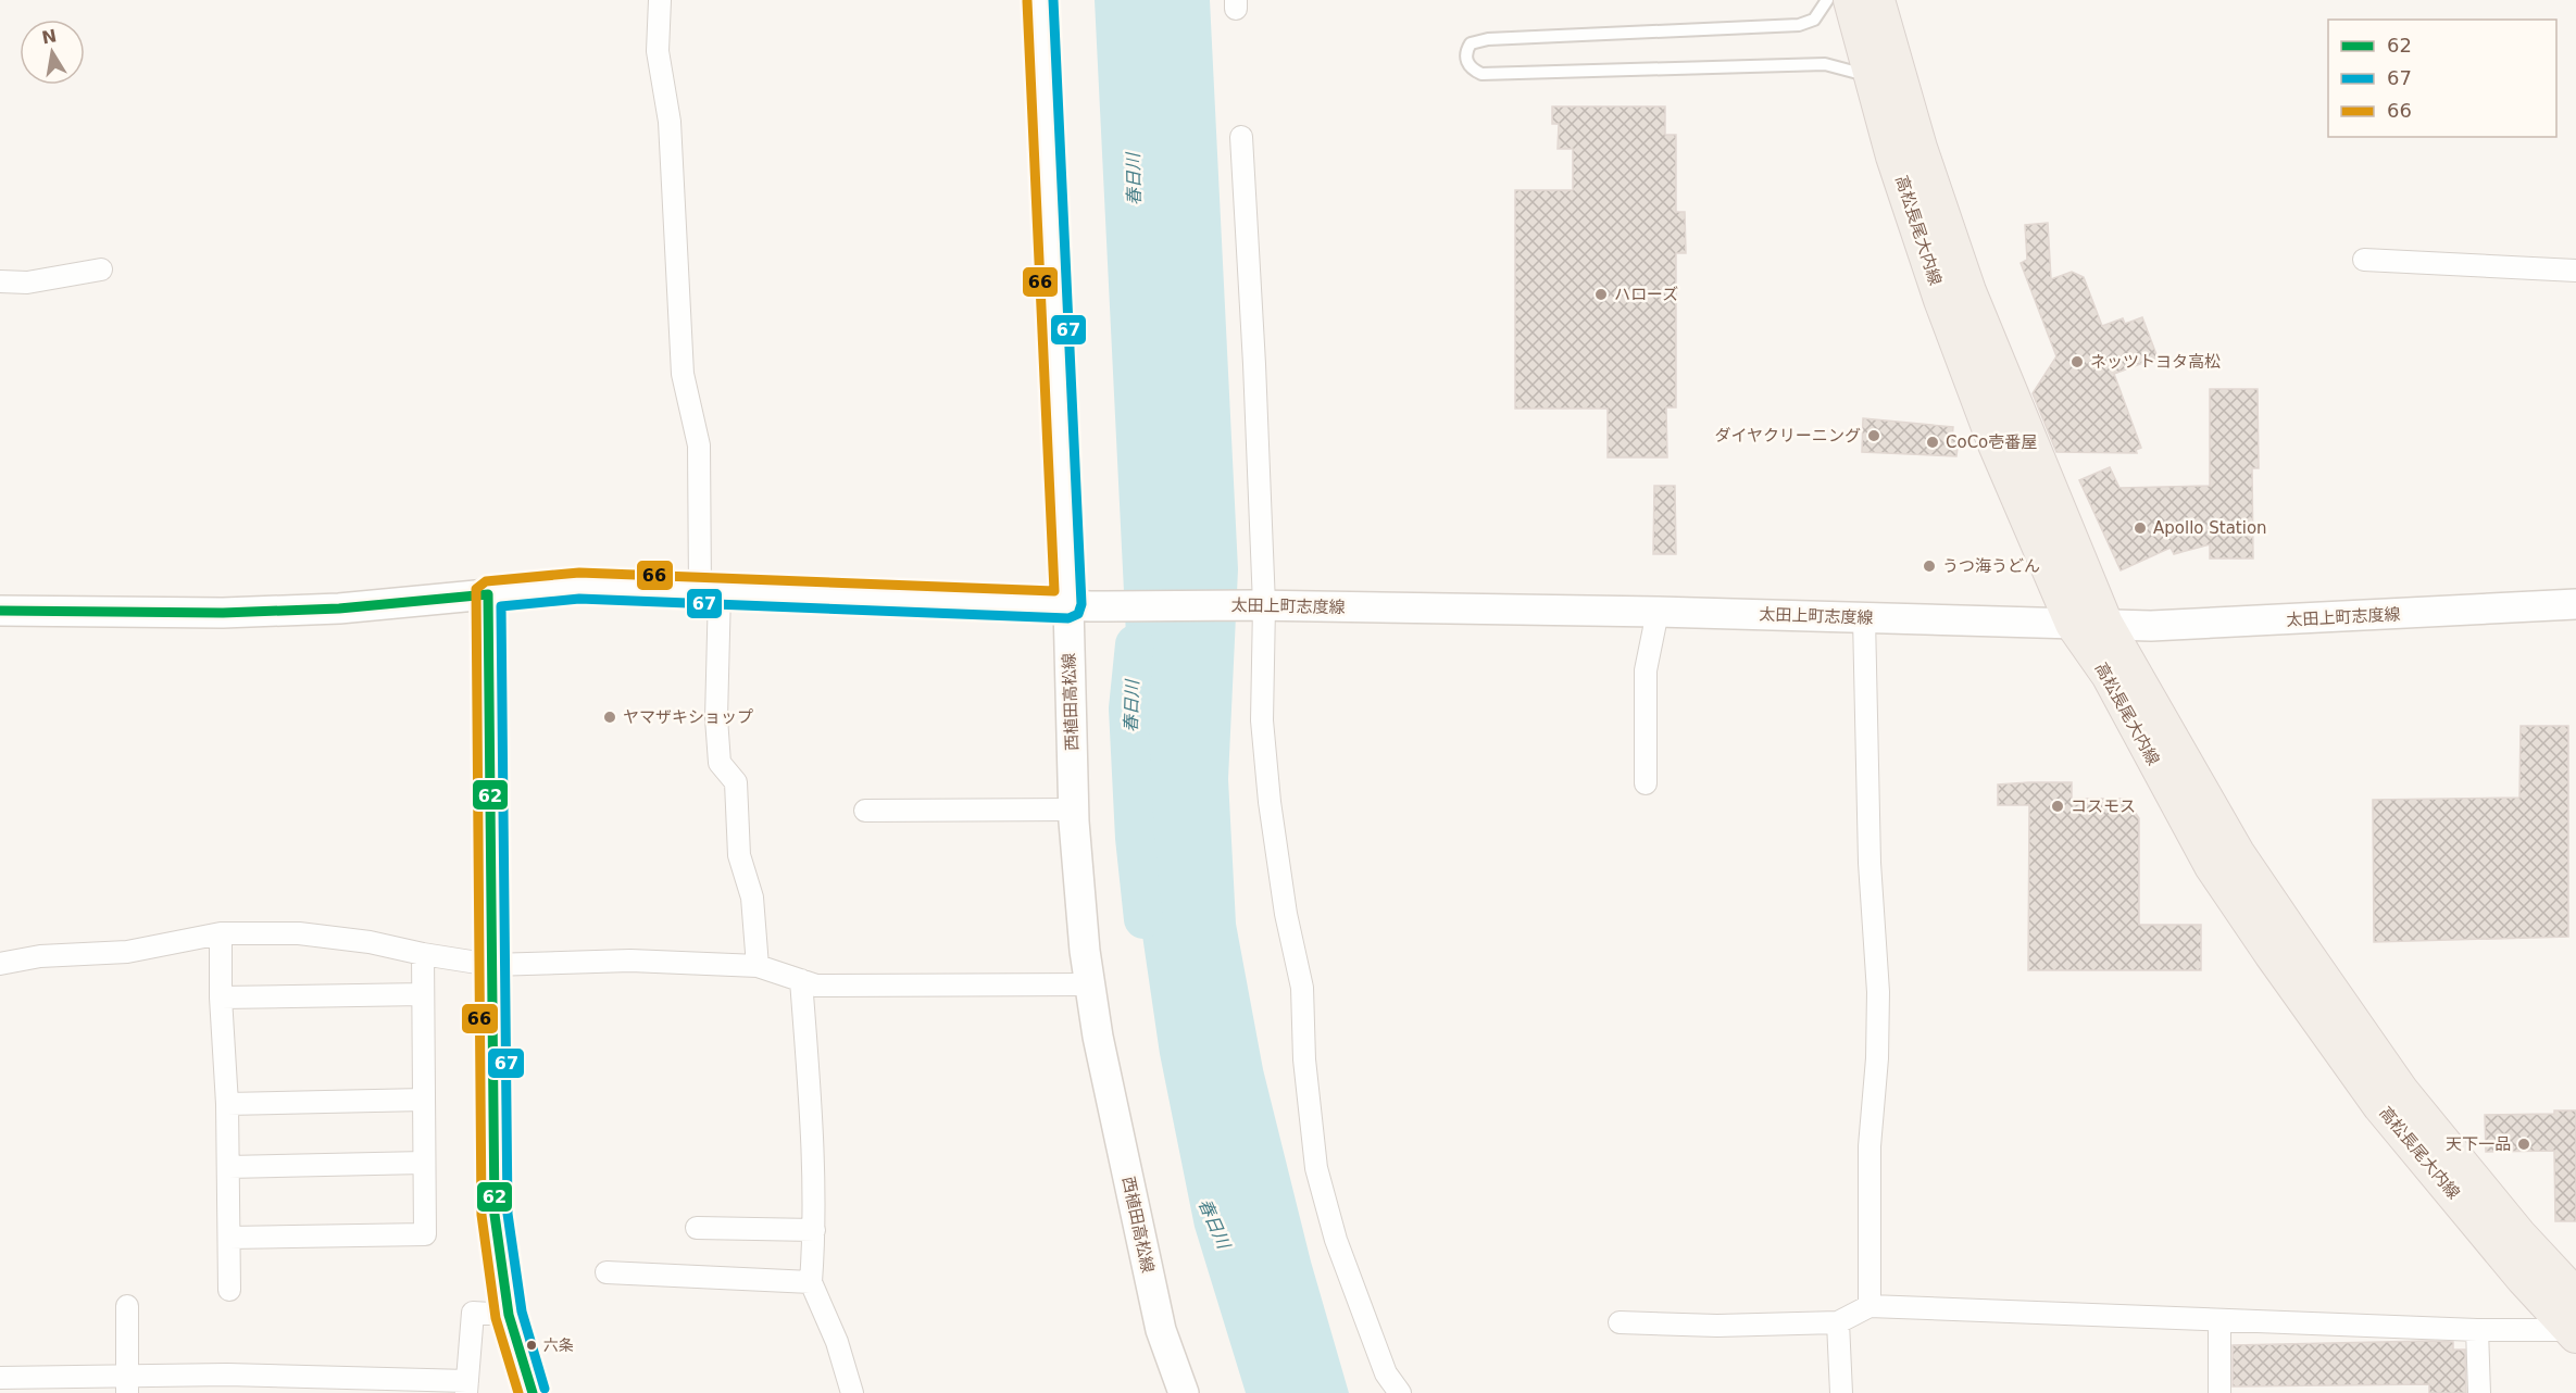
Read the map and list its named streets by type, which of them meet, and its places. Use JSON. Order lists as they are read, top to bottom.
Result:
{
  "streets": {
    "main road": ["高松長尾大内線", "太田上町志度線", "西植田高松線"]
  },
  "crossings": [
    ["高松長尾大内線", "太田上町志度線"],
    ["太田上町志度線", "西植田高松線"]
  ],
  "water": ["春日川"],
  "places": [
    "ハローズ",
    "ネッツトヨタ高松",
    "ダイヤクリーニング",
    "CoCo壱番屋",
    "Apollo Station",
    "うつ海うどん",
    "ヤマザキショップ",
    "コスモス",
    "天下一品",
    "六条"
  ],
  "lines": ["transit line 67", "transit line 66", "transit line 62"],
  "legend": ["62", "67", "66"],
  "north": "top"
}
